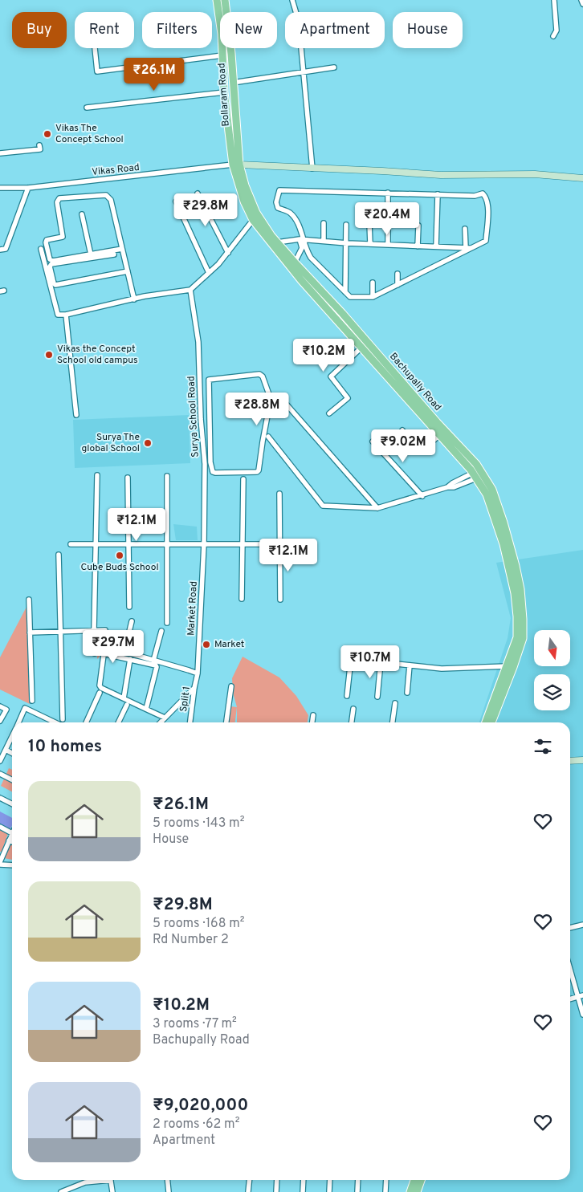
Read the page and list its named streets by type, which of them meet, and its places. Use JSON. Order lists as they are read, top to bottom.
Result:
{
  "streets": {
    "main road": ["Bollaram Road", "Bachupally Road"],
    "street": [
      "Vikas Road",
      "Surya School Road",
      "Market Road",
      "Split 1"
    ]
  },
  "crossings": [
    ["Bollaram Road", "Vikas Road"],
    ["Bollaram Road", "Bachupally Road"],
    ["Vikas Road", "Bachupally Road"],
    ["Surya School Road", "Market Road"],
    ["Market Road", "Split 1"]
  ],
  "places": [
    "Vikas The Concept School",
    "Vikas the Concept School old campus",
    "Surya The global School",
    "Cube Buds School",
    "Market"
  ],
  "north": "bottom",
  "page": {
    "chip": [
      "Buy",
      "Rent",
      "Filters",
      "New",
      "Apartment",
      "House"
    ],
    "price": [
      "₹26.1M",
      "₹29.8M",
      "₹20.4M",
      "₹10.2M",
      "₹28.8M",
      "₹9.02M",
      "₹12.1M",
      "₹12.1M",
      "₹29.7M",
      "₹10.7M"
    ],
    "heading": "10 homes",
    "list": [
      {
        "name": "₹26.1M",
        "note": "5 rooms · 143 m² · House"
      },
      {
        "name": "₹29.8M",
        "note": "5 rooms · 168 m² · Rd Number 2"
      },
      {
        "name": "₹10.2M",
        "note": "3 rooms · 77 m² · Bachupally Road"
      },
      {
        "name": "₹9,020,000",
        "note": "2 rooms · 62 m² · Apartment"
      }
    ]
  }
}
